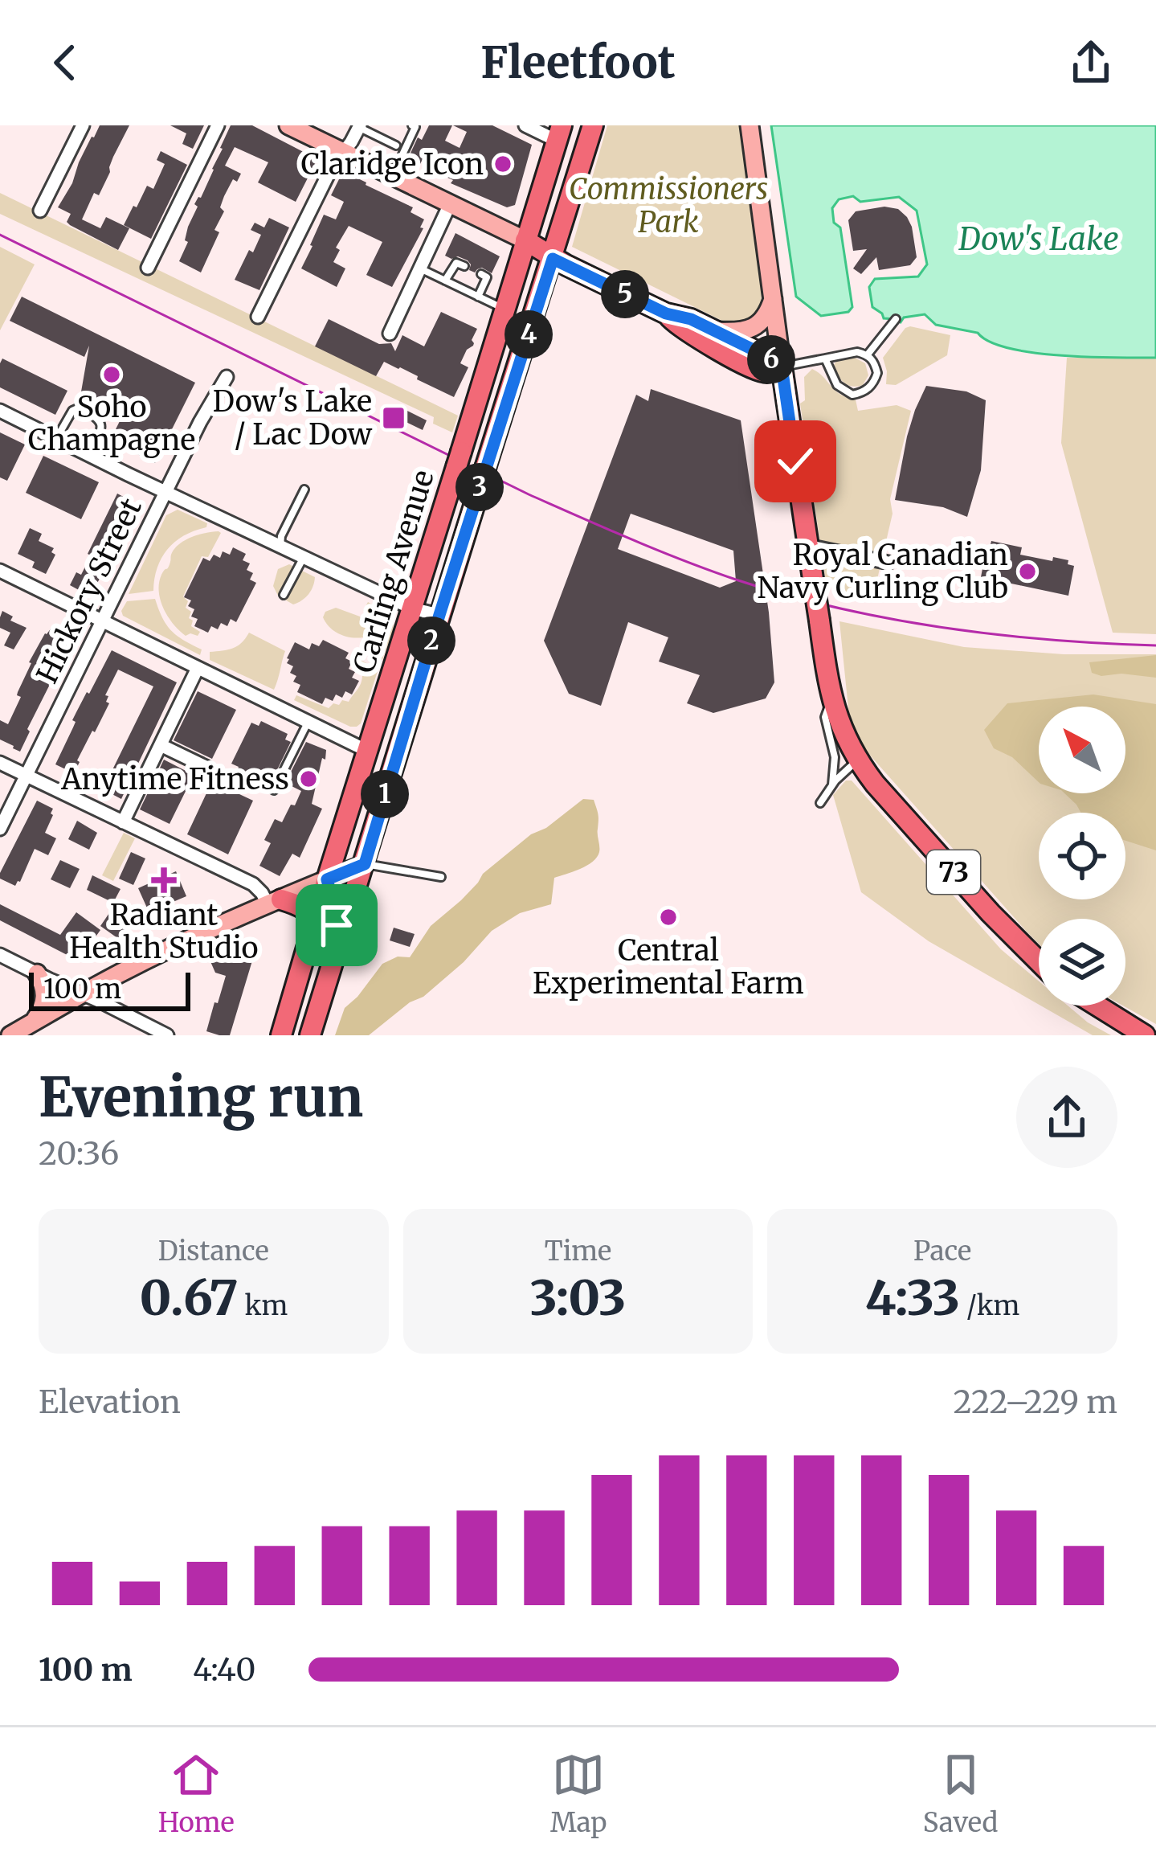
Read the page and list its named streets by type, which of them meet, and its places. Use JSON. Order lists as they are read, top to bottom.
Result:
{
  "streets": {
    "main road": ["Carling Avenue", "73"],
    "street": ["Hickory Street"]
  },
  "water": ["Dow's Lake"],
  "parks": ["Commissioners Park"],
  "places": {
    "other": [
      "Claridge Icon",
      "Soho Champagne",
      "Royal Canadian Navy Curling Club",
      "Anytime Fitness",
      "Central Experimental Farm"
    ],
    "transit": ["Dow's Lake / Lac Dow"],
    "health": ["Radiant Health Studio"]
  },
  "scale_bar": "100 m",
  "north": "top left",
  "page": {
    "header": "Fleetfoot",
    "pins": [
      "5",
      "4",
      "6",
      "3",
      "2",
      "1"
    ],
    "scale": "100 m",
    "heading": ["Evening run", "20:36"],
    "stats": [
      ["Distance", "0.67 km"],
      ["Time", "3:03"],
      ["Pace", "4:33 /km"]
    ],
    "chart": ["Elevation", "222–229 m"],
    "list": [
      {
        "name": "100 m",
        "note": "4:40"
      }
    ],
    "tabs": ["Home", "Map", "Saved"]
  }
}
